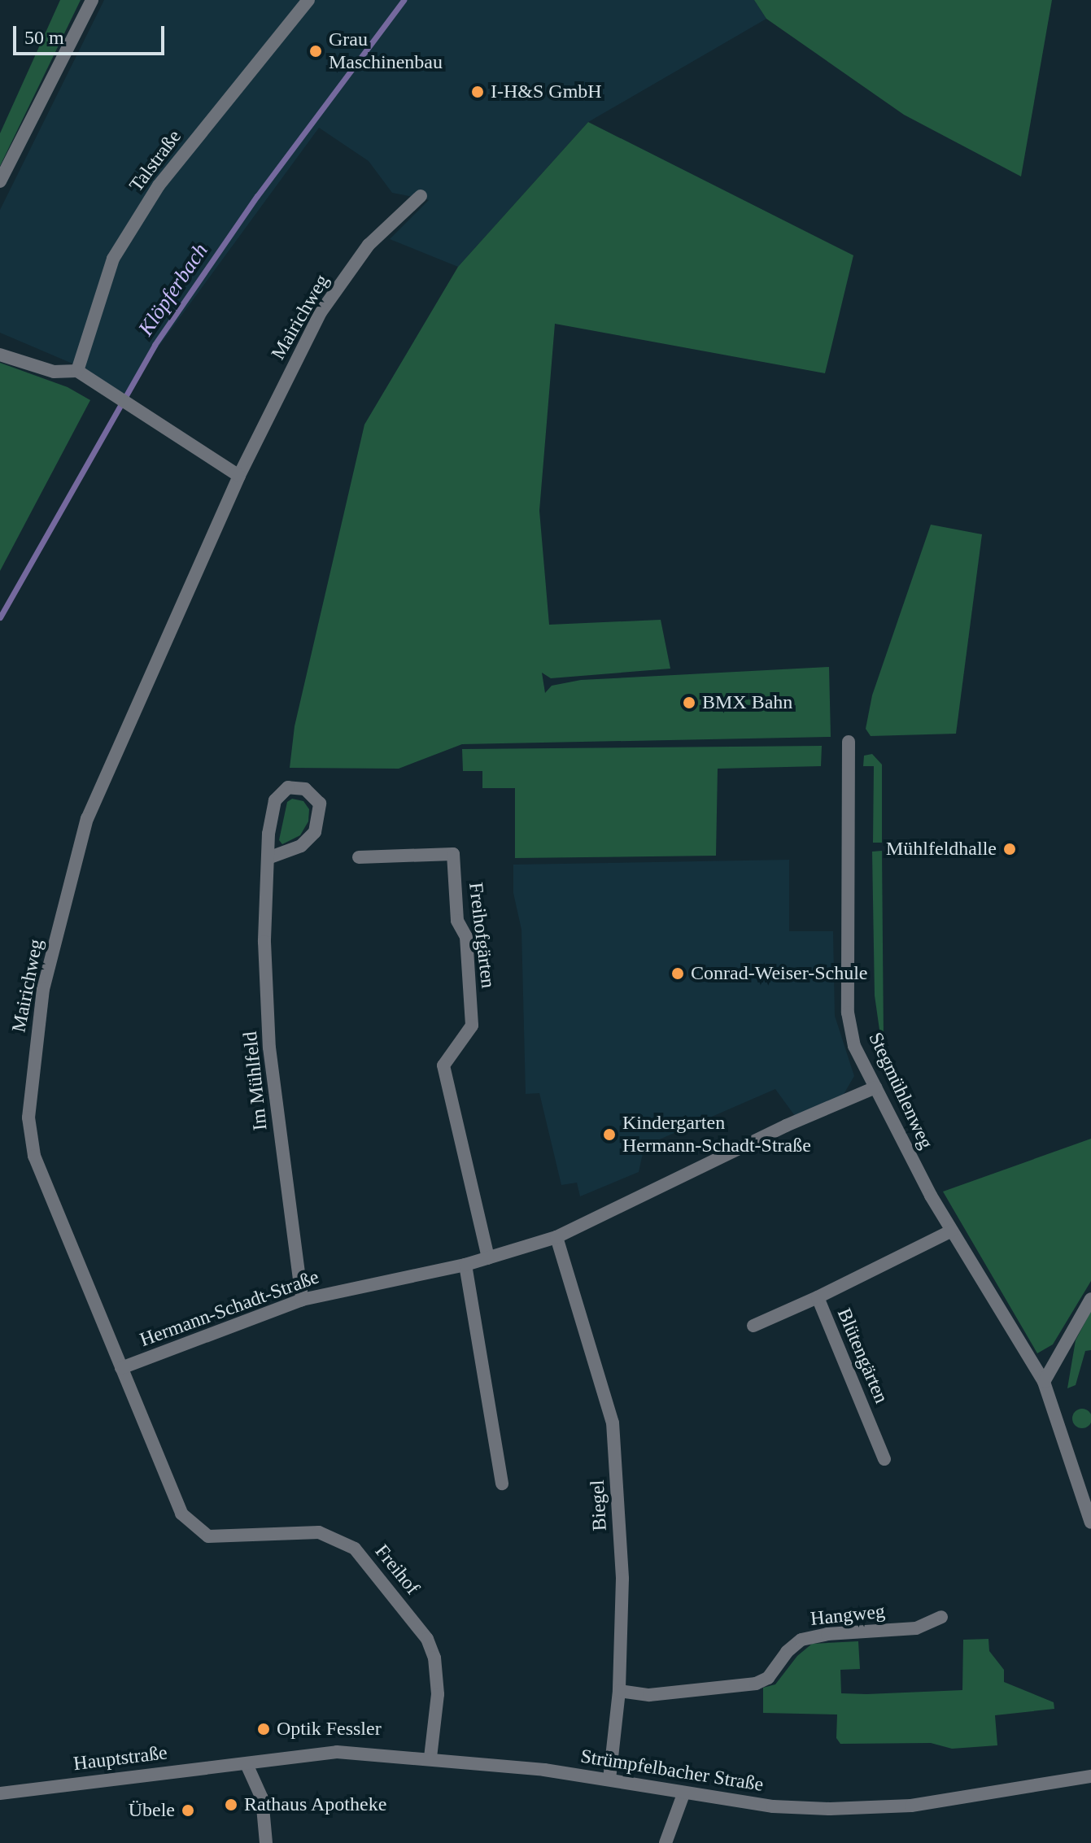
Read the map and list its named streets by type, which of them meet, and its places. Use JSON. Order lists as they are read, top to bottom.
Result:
{
  "streets": {
    "street": [
      "Talstraße",
      "Mairichweg",
      "Freihofgärten",
      "Im Mühlfeld",
      "Stegmühlenweg",
      "Hermann-Schadt-Straße",
      "Blütengärten",
      "Biegel",
      "Freihof",
      "Hangweg",
      "Hauptstraße",
      "Strümpfelbacher Straße"
    ]
  },
  "crossings": [
    ["Mairichweg", "Hermann-Schadt-Straße"],
    ["Mairichweg", "Freihof"],
    ["Freihofgärten", "Hermann-Schadt-Straße"],
    ["Im Mühlfeld", "Hermann-Schadt-Straße"],
    ["Stegmühlenweg", "Hermann-Schadt-Straße"],
    ["Stegmühlenweg", "Blütengärten"],
    ["Hermann-Schadt-Straße", "Biegel"],
    ["Biegel", "Hangweg"],
    ["Biegel", "Strümpfelbacher Straße"],
    ["Freihof", "Strümpfelbacher Straße"],
    ["Hauptstraße", "Strümpfelbacher Straße"]
  ],
  "water": ["Klöpferbach"],
  "places": [
    "Grau Maschinenbau",
    "I-H&S GmbH",
    "BMX Bahn",
    "Mühlfeldhalle",
    "Conrad-Weiser-Schule",
    "Kindergarten Hermann-Schadt-Straße",
    "Optik Fessler",
    "Rathaus Apotheke",
    "Übele"
  ],
  "scale_bar": "50 m"
}
